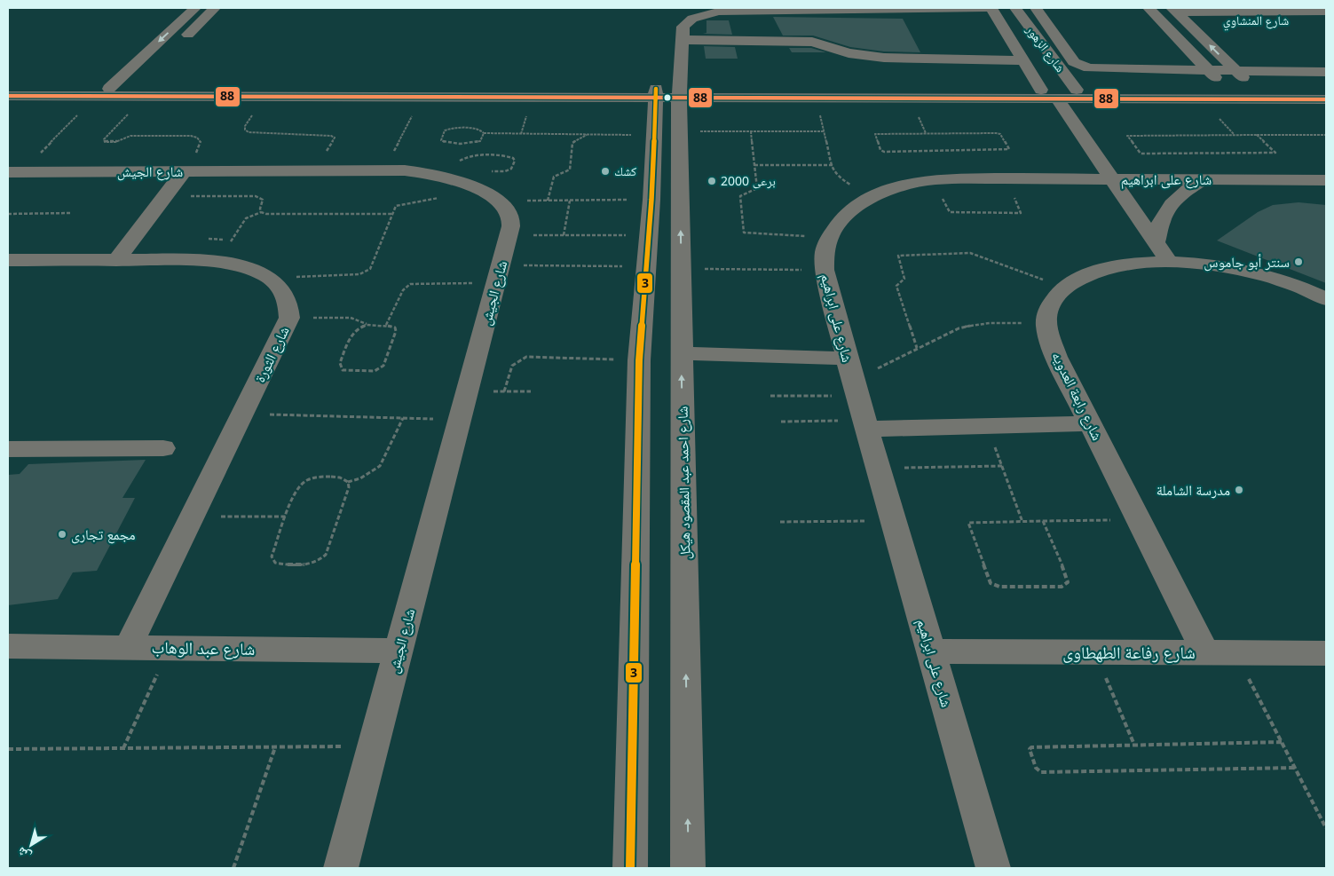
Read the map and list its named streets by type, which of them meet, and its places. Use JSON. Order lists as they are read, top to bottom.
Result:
{
  "streets": {
    "street": [
      "شارع المنشاوي",
      "شارع الزهور",
      "شارع الجيش",
      "شارع على ابراهيم",
      "شارع الثورة",
      "شارع رابعة العدويه",
      "شارع احمد عبد المقصود هيكل",
      "شارع عبد الوهاب",
      "شارع رفاعة الطهطاوى"
    ]
  },
  "crossings": [
    ["شارع الجيش", "شارع عبد الوهاب"],
    ["شارع على ابراهيم", "شارع رفاعة الطهطاوى"],
    ["شارع الثورة", "شارع عبد الوهاب"],
    ["شارع رابعة العدويه", "شارع رفاعة الطهطاوى"]
  ],
  "places": [
    "كشك",
    "برعى 2000",
    "سنتر أبو جاموس",
    "مدرسة الشاملة",
    "مجمع تجارى"
  ],
  "lines": ["transit line 3", "transit line 88"],
  "north": "bottom left"
}
